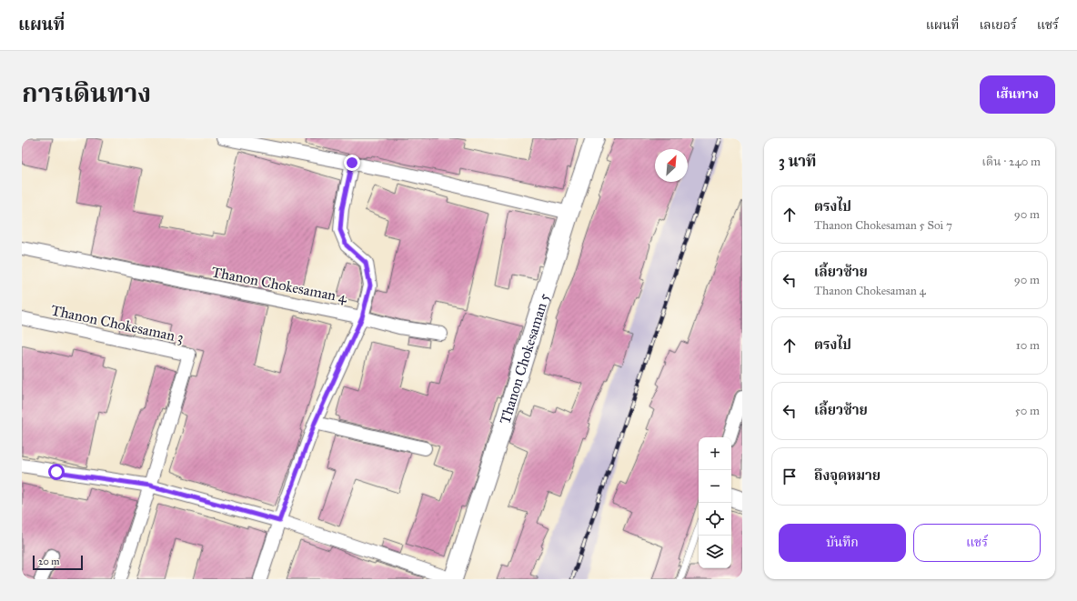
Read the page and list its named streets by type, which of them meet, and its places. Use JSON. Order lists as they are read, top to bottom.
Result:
{
  "streets": {
    "street": ["Thanon Chokesaman 4", "Thanon Chokesaman 3", "Thanon Chokesaman 5"]
  },
  "scale_bar": "20 m",
  "north": "top right",
  "page": {
    "header": "แผนที่",
    "nav": ["แผนที่", "เลเยอร์", "แชร์"],
    "title": "การเดินทาง",
    "buttons": [
      "เส้นทาง",
      ["บันทึก", "แชร์"]
    ],
    "heading": ["3 นาที", "เดิน · 240 m"],
    "list": [
      ["ตรงไป", "Thanon Chokesaman 5 Soi 7", "90 m"],
      ["เลี้ยวซ้าย", "Thanon Chokesaman 4", "90 m"],
      ["ตรงไป", "10 m"],
      ["เลี้ยวซ้าย", "50 m"],
      "ถึงจุดหมาย"
    ],
    "map_buttons": ["+", "−"],
    "scale": "20 m"
  }
}
